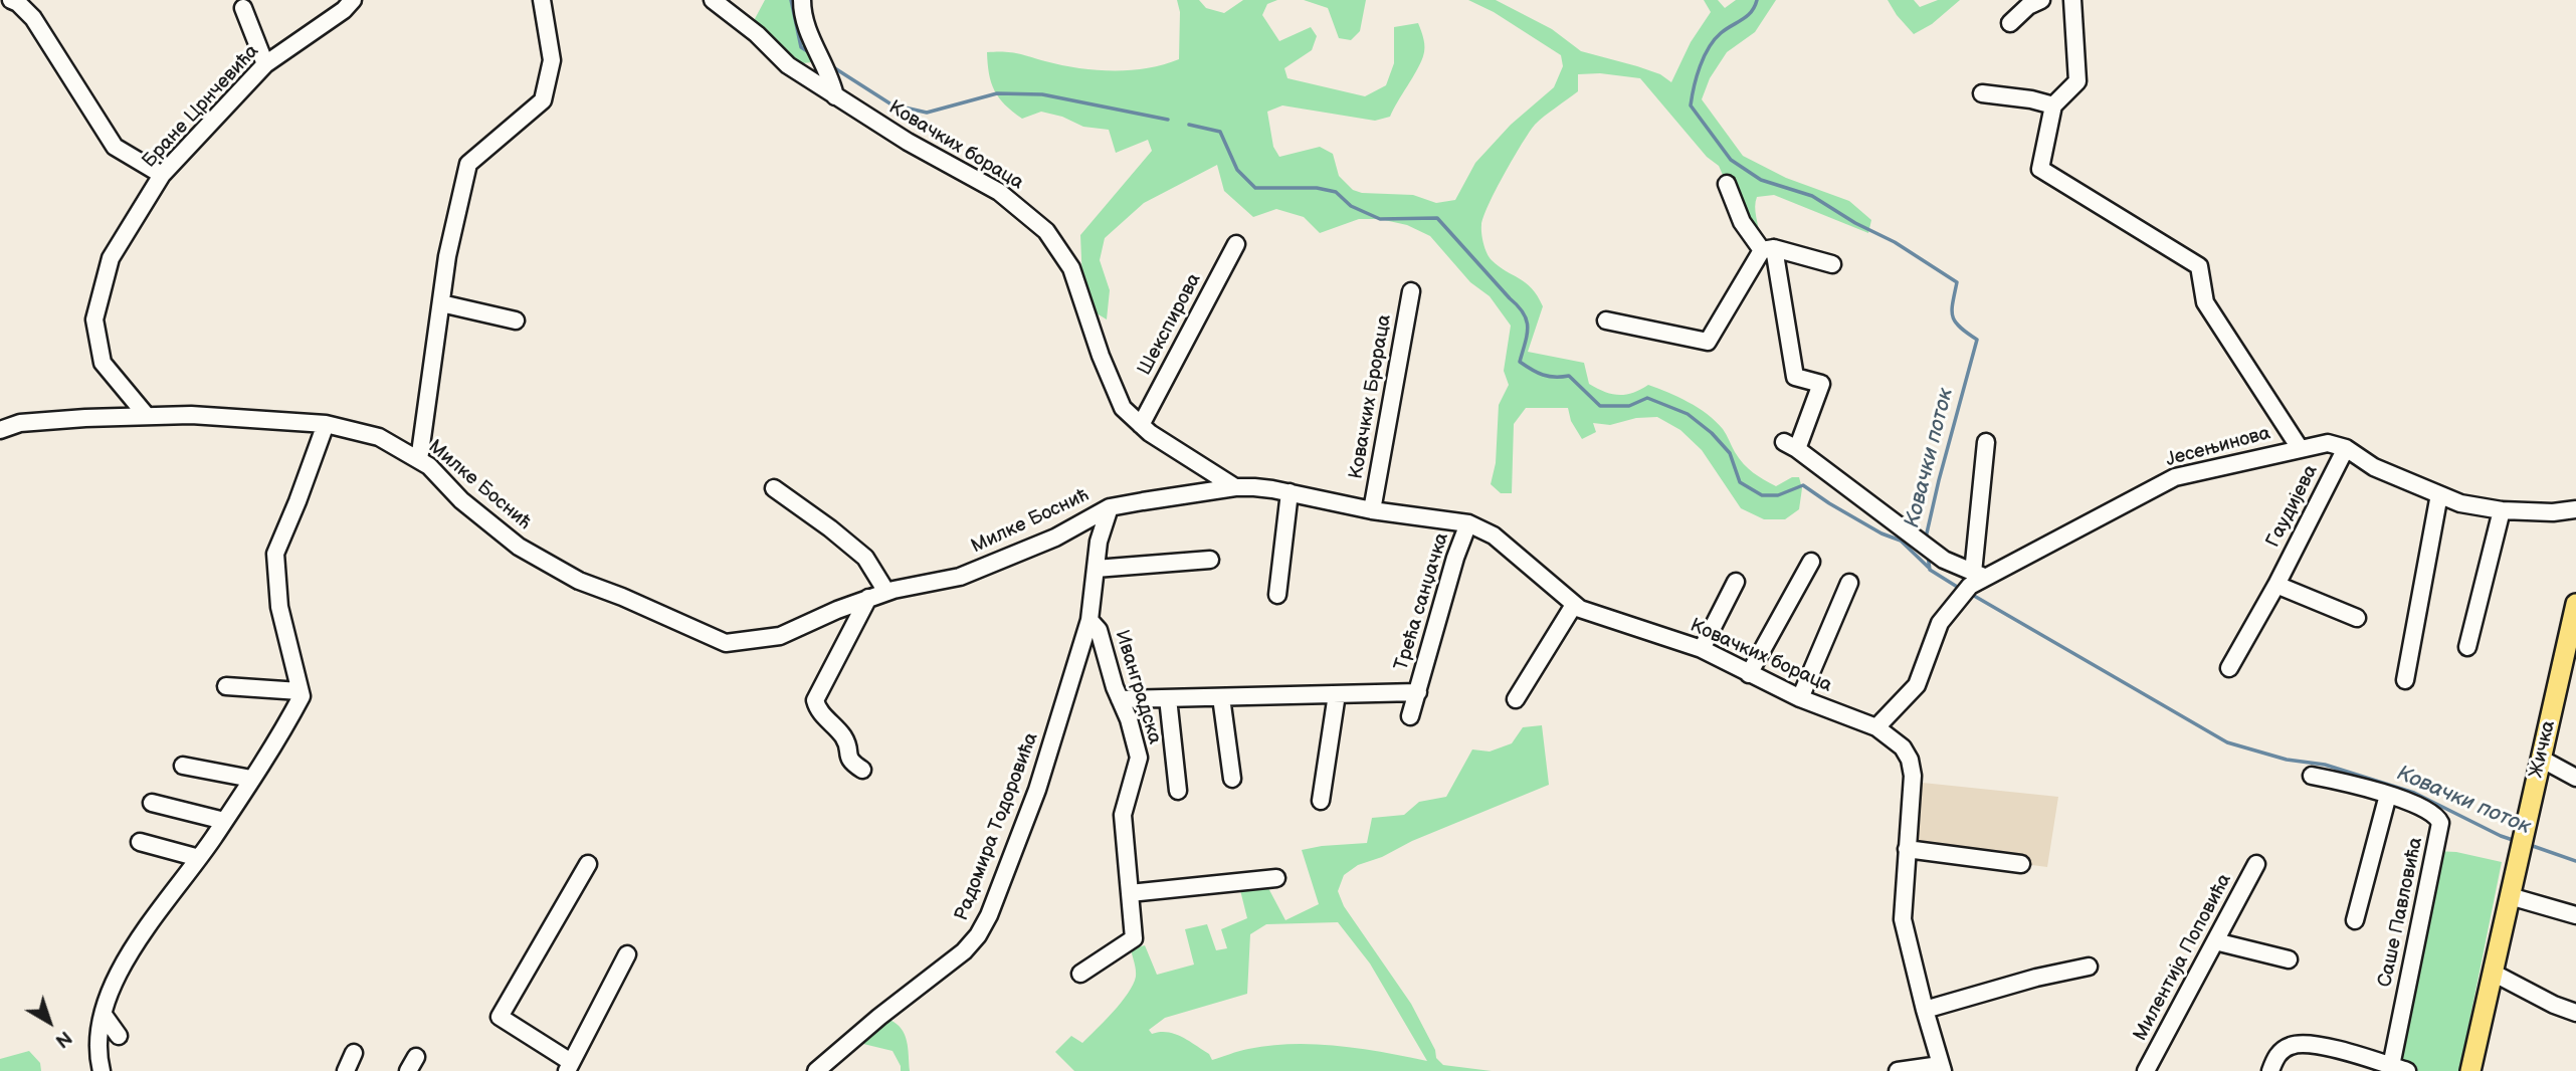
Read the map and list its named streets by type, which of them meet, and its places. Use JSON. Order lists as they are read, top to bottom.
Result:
{
  "streets": {
    "main road": ["Жичка"],
    "street": [
      "Бране Црнчевића",
      "Ковачких бораца",
      "Шекспирова",
      "Ковачких Брораца",
      "Јесењинова",
      "Милке Боснић",
      "Гаудијева",
      "Трећа санџачка",
      "Иванградска",
      "Радомира Тодоровића",
      "Саше Павловића",
      "Милентија Поповића"
    ]
  },
  "crossings": [
    ["Бране Црнчевића", "Милке Боснић"],
    ["Ковачких бораца", "Шекспирова"],
    ["Ковачких бораца", "Ковачких Брораца"],
    ["Ковачких бораца", "Јесењинова"],
    ["Ковачких бораца", "Милке Боснић"],
    ["Ковачких бораца", "Трећа санџачка"],
    ["Ковачких бораца", "Радомира Тодоровића"],
    ["Јесењинова", "Гаудијева"],
    ["Милке Боснић", "Радомира Тодоровића"],
    ["Трећа санџачка", "Иванградска"],
    ["Иванградска", "Радомира Тодоровића"]
  ],
  "water": ["Ковачки поток"],
  "north": "bottom right"
}
